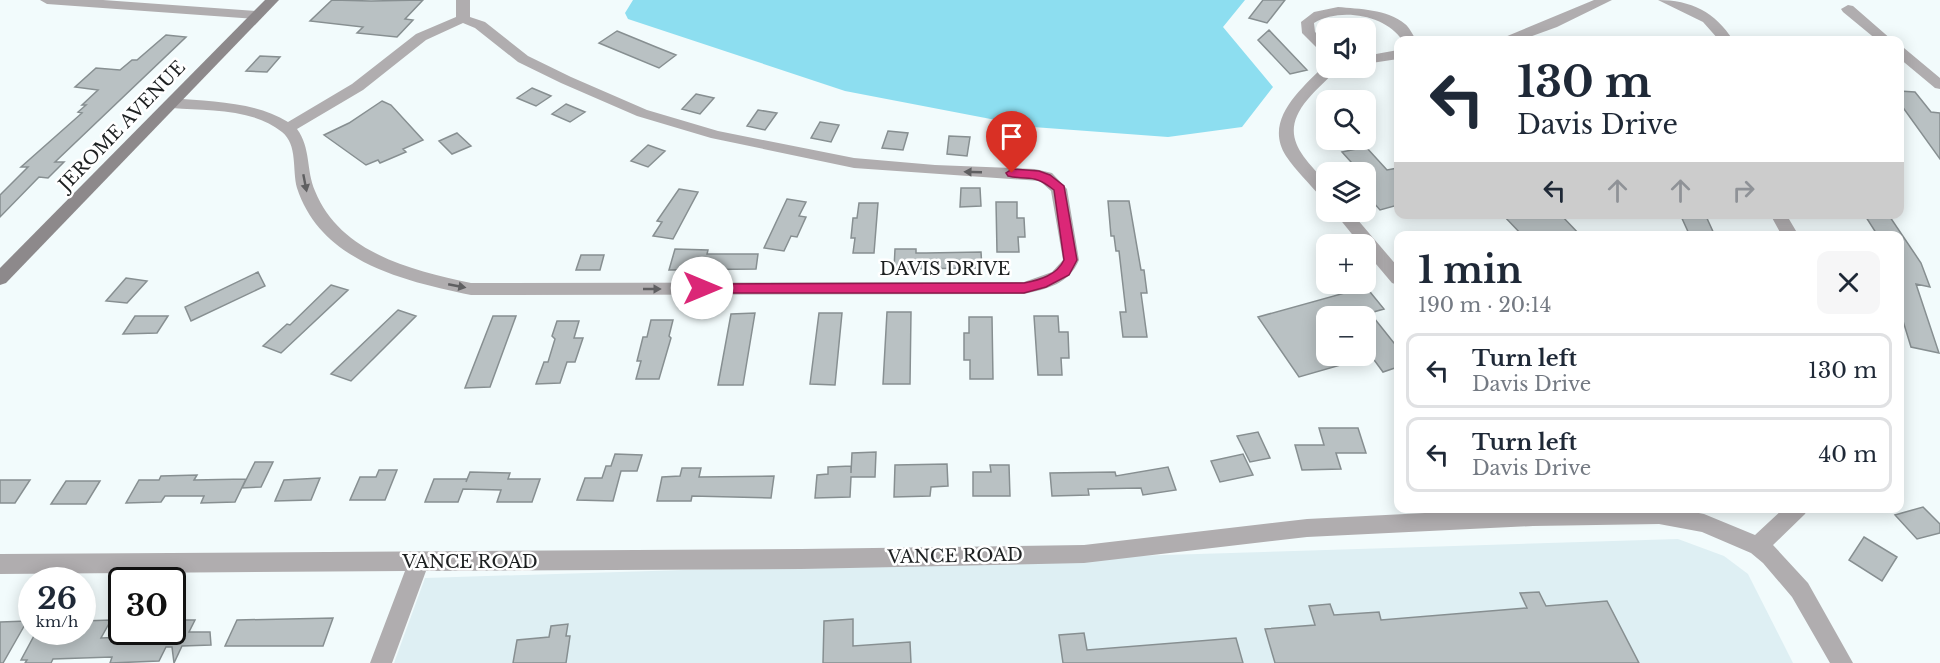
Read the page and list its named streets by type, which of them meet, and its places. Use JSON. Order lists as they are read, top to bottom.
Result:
{
  "streets": {
    "main road": ["JEROME AVENUE"],
    "street": ["DAVIS DRIVE", "VANCE ROAD"]
  },
  "page": {
    "map_buttons": ["+", "−"],
    "turn": ["130 m", "Davis Drive"],
    "heading": ["1 min", "190 m · 20:14"],
    "list": [
      {
        "name": "Turn left",
        "note": "Davis Drive",
        "value": "130 m"
      },
      {
        "name": "Turn left",
        "note": "Davis Drive",
        "value": "40 m"
      }
    ],
    "speed": "26 km/h",
    "limit": "30"
  }
}
